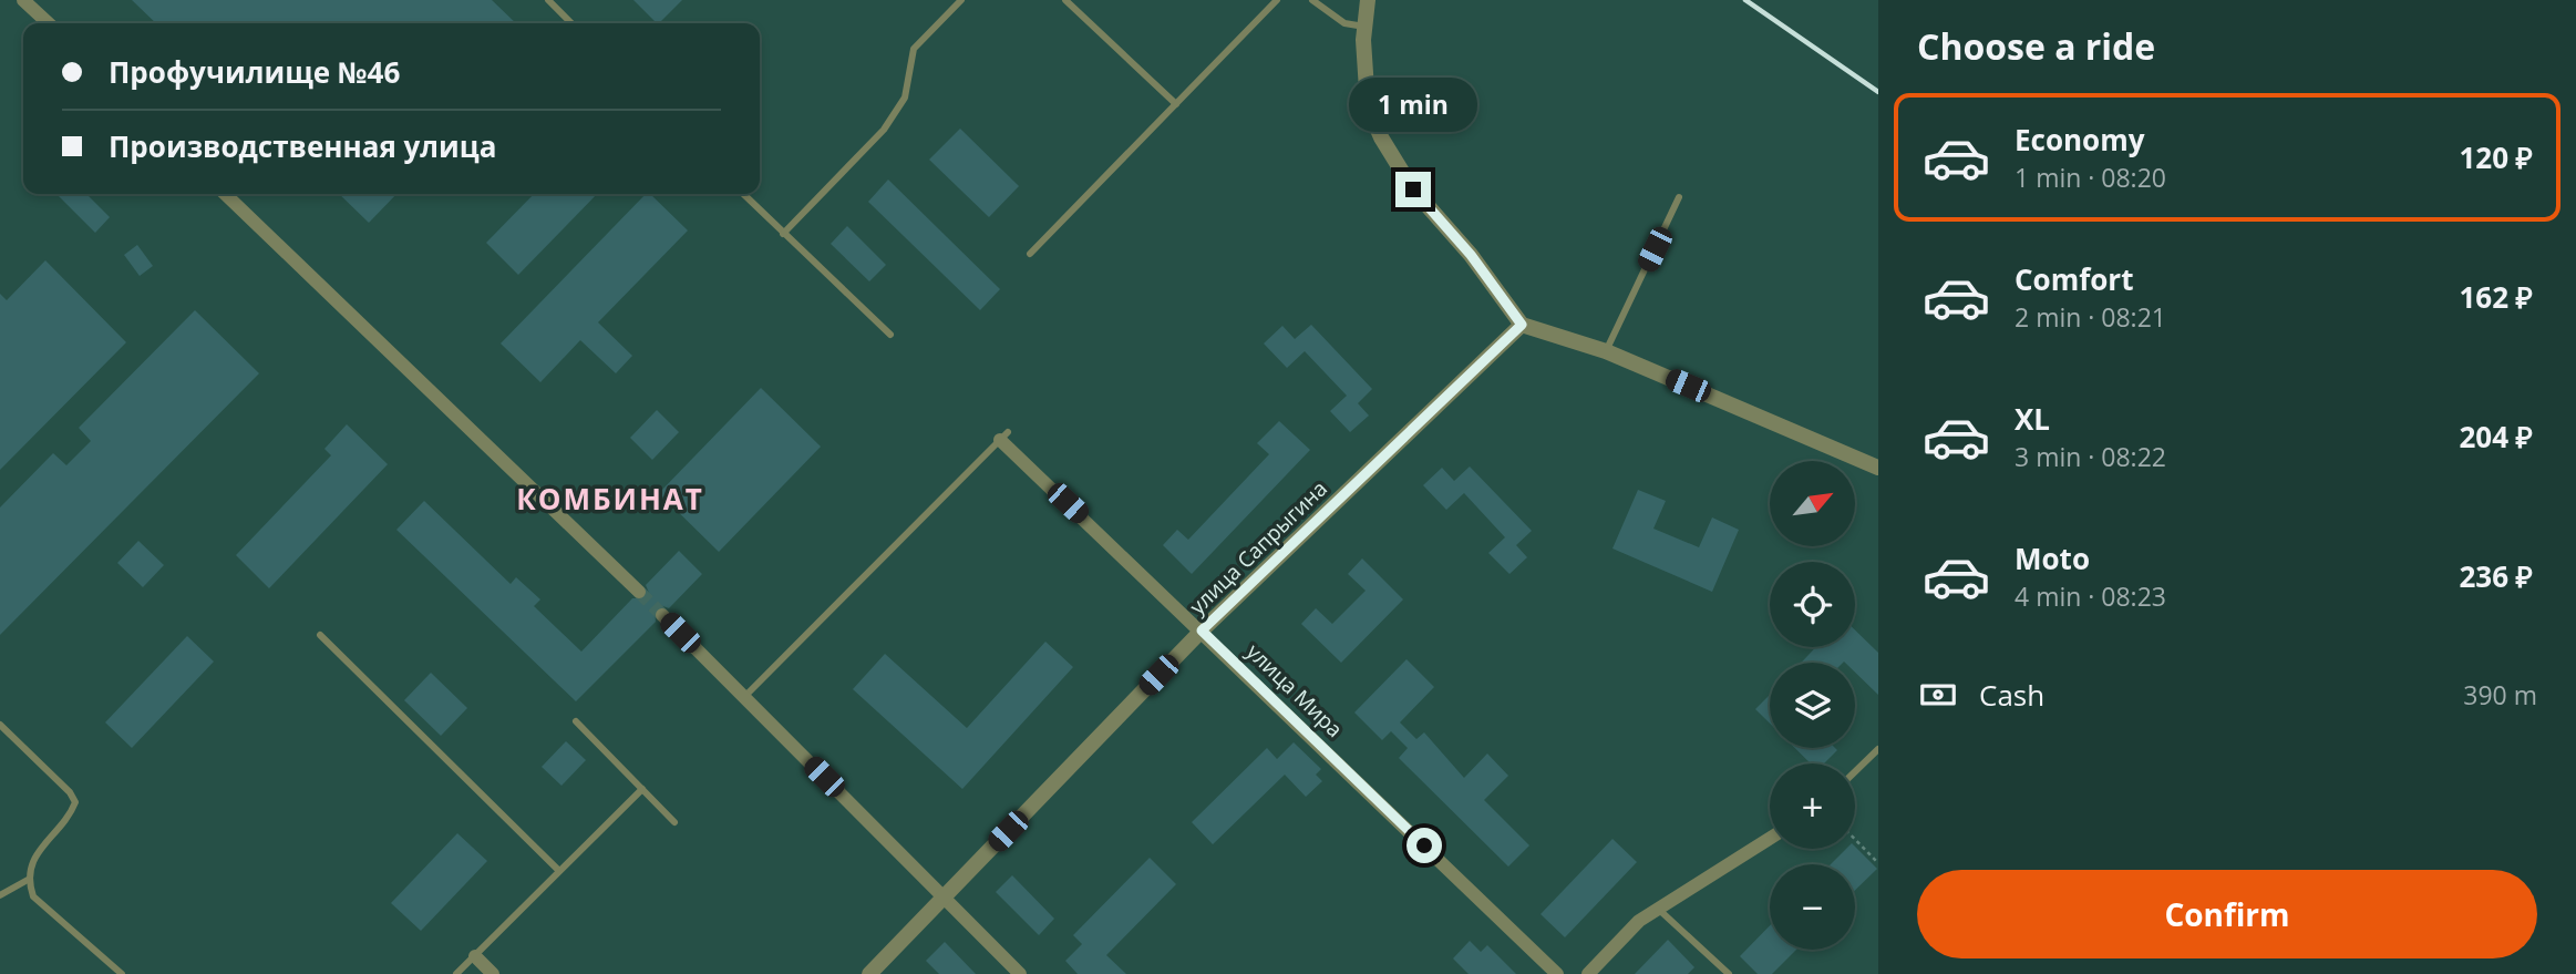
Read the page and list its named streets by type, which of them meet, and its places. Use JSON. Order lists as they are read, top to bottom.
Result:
{
  "streets": {
    "street": ["улица Сапрыгина", "улица Мира"]
  },
  "crossings": [
    ["улица Сапрыгина", "улица Мира"]
  ],
  "districts": ["КОМБИНАТ"],
  "north": "top right",
  "page": {
    "heading": "Choose a ride",
    "banner": ["Профучилище №46", "Производственная улица"],
    "bubble": "1 min",
    "list": [
      {
        "name": "Economy",
        "note": "1 min · 08:20",
        "value": "120 ₽"
      },
      {
        "name": "Comfort",
        "note": "2 min · 08:21",
        "value": "162 ₽"
      },
      {
        "name": "XL",
        "note": "3 min · 08:22",
        "value": "204 ₽"
      },
      {
        "name": "Moto",
        "note": "4 min · 08:23",
        "value": "236 ₽"
      }
    ],
    "map_buttons": ["+", "−"],
    "pay": ["Cash", "390 m"],
    "buttons": "Confirm"
  }
}
